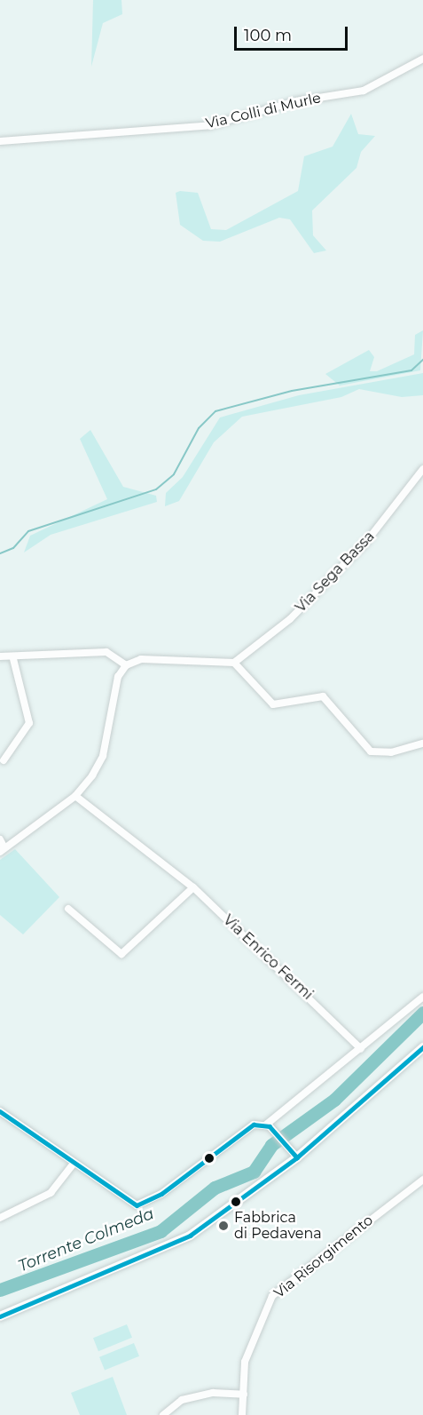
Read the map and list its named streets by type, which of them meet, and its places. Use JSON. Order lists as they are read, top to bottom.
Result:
{
  "streets": {
    "street": [
      "Via Colli di Murle",
      "Via Sega Bassa",
      "Via Enrico Fermi",
      "Via Risorgimento"
    ]
  },
  "water": ["Torrente Colmeda"],
  "places": ["Fabbrica di Pedavena"],
  "scale_bar": "100 m"
}
